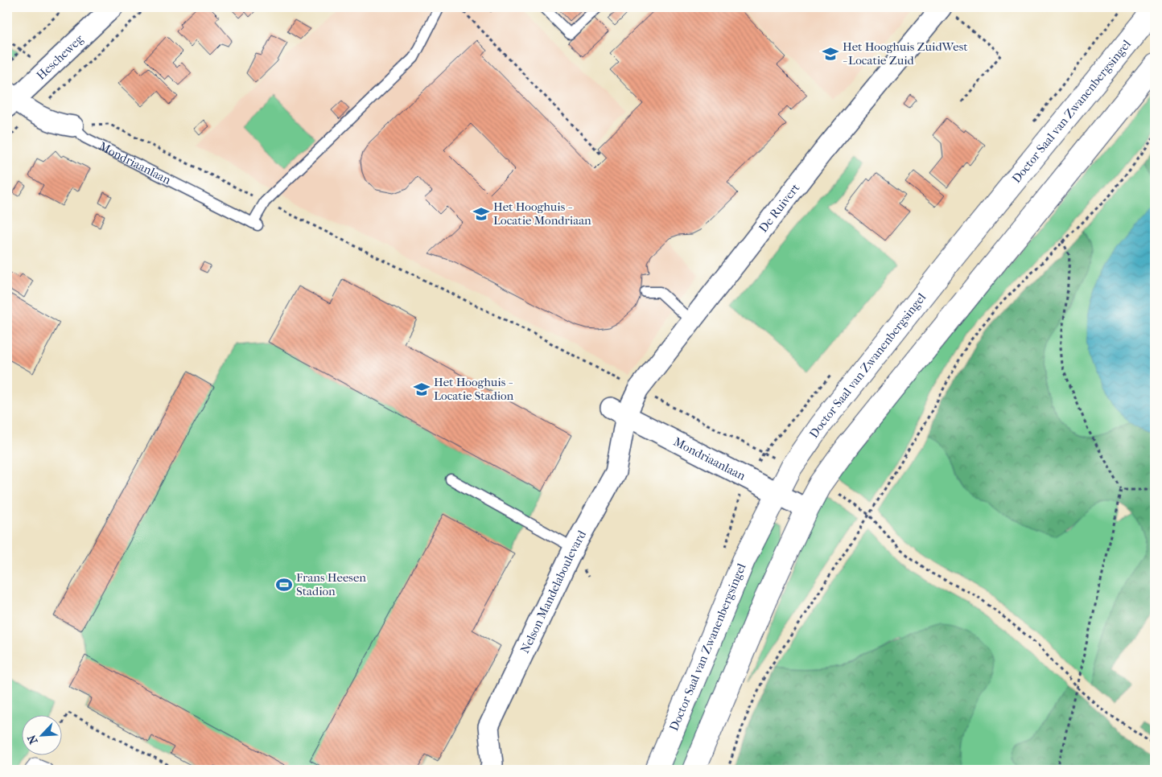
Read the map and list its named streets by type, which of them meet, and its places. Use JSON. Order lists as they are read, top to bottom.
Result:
{
  "streets": {
    "main road": ["Doctor Saal van Zwanenbergsingel"],
    "street": [
      "Hescheweg",
      "Mondriaanlaan",
      "De Ruivert",
      "Nelson Mandelaboulevard"
    ]
  },
  "crossings": [
    ["Hescheweg", "Mondriaanlaan"],
    ["Doctor Saal van Zwanenbergsingel", "Mondriaanlaan"],
    ["Mondriaanlaan", "De Ruivert"],
    ["Mondriaanlaan", "Nelson Mandelaboulevard"],
    ["De Ruivert", "Nelson Mandelaboulevard"]
  ],
  "places": {
    "school or university": ["Het Hooghuis ZuidWest - Locatie Zuid", "Het Hooghuis - Locatie Mondriaan", "Het Hooghuis - Locatie Stadion"],
    "sports": ["Frans Heesen Stadion"]
  },
  "north": "bottom left"
}
